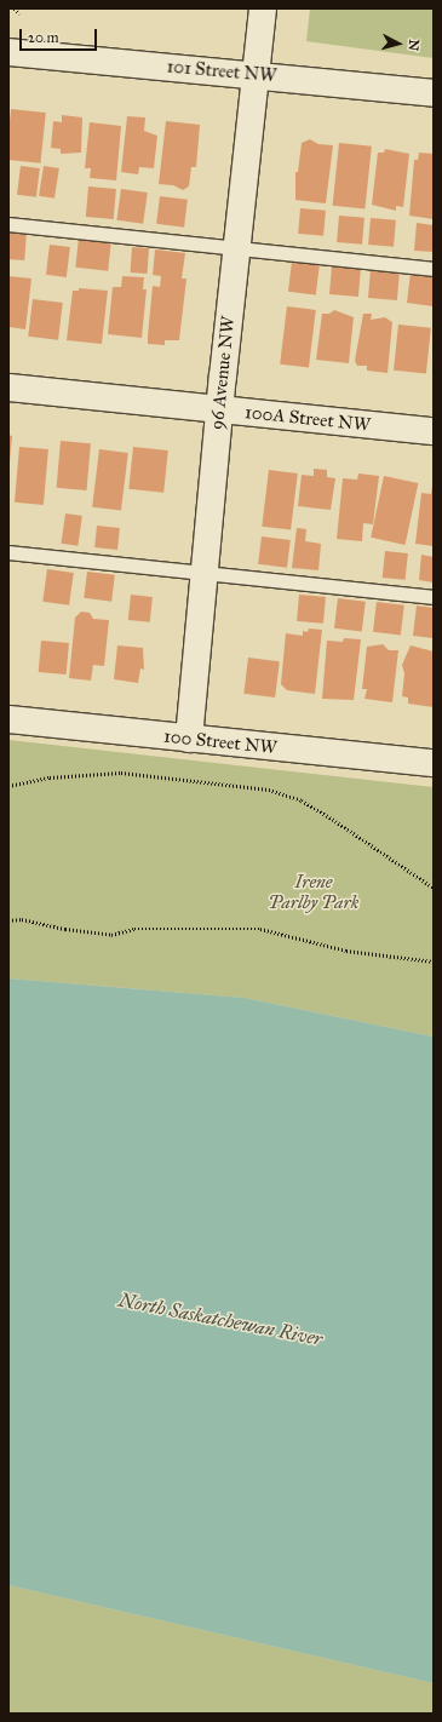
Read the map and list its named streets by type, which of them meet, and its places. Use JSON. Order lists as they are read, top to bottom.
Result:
{
  "streets": {
    "street": [
      "101 Street NW",
      "96 Avenue NW",
      "100A Street NW",
      "100 Street NW"
    ]
  },
  "crossings": [
    ["101 Street NW", "96 Avenue NW"],
    ["96 Avenue NW", "100A Street NW"],
    ["96 Avenue NW", "100 Street NW"]
  ],
  "water": ["North Saskatchewan River"],
  "parks": ["Irene Parlby Park"],
  "scale_bar": "20 m",
  "north": "right"
}
